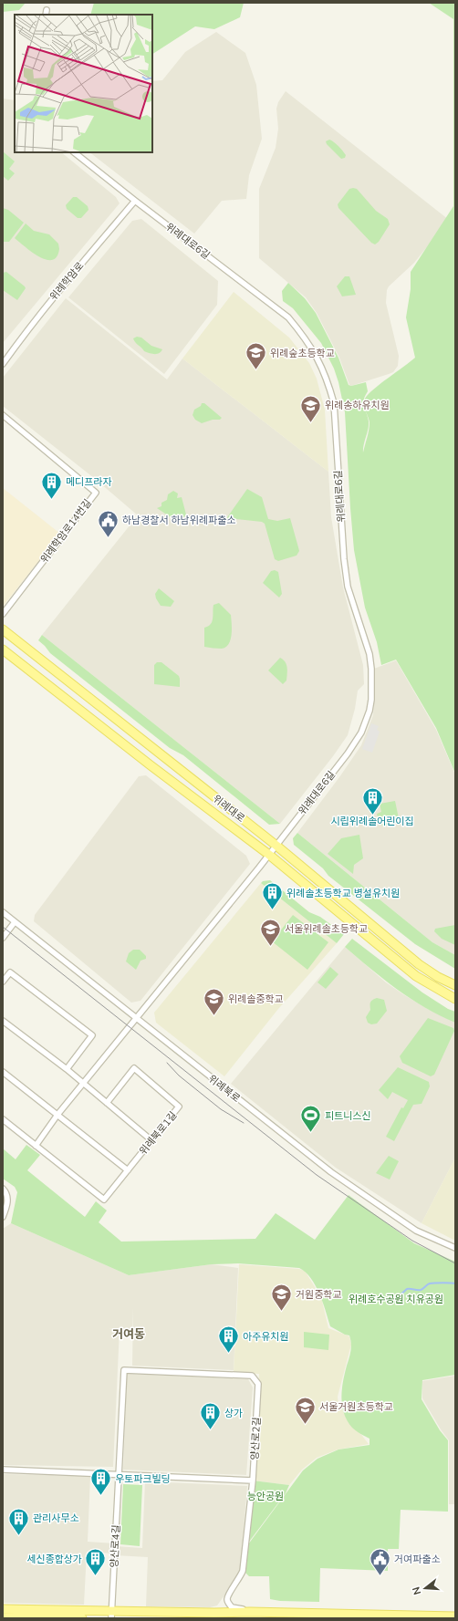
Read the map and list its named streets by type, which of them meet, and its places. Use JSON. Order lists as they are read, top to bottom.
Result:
{
  "streets": {
    "main road": ["위례대로"],
    "street": [
      "위례대로6길",
      "위례학암로",
      "위례학암로14번길",
      "위례북로",
      "위례북로1길",
      "양산로2길",
      "양산로4길"
    ]
  },
  "crossings": [
    ["위례대로6길", "위례학암로"],
    ["위례대로6길", "위례대로"],
    ["위례대로6길", "위례북로"],
    ["양산로2길", "양산로4길"]
  ],
  "districts": ["거여동"],
  "parks": ["위례호수공원 치유공원", "능안공원"],
  "places": {
    "school or university": [
      "위례숲초등학교",
      "위례송하유치원",
      "서울위례솔초등학교",
      "위례솔중학교",
      "거원중학교",
      "서울거원초등학교"
    ],
    "building": [
      "메디프라자",
      "시립위례솔어린이집",
      "위례솔초등학교 병설유치원",
      "아주유치원",
      "상가",
      "우토파크빌딩",
      "관리사무소",
      "세신종합상가"
    ],
    "public building": ["하남경찰서 하남위례파출소", "거여파출소"],
    "sports": ["피트니스신"]
  },
  "north": "left"
}
